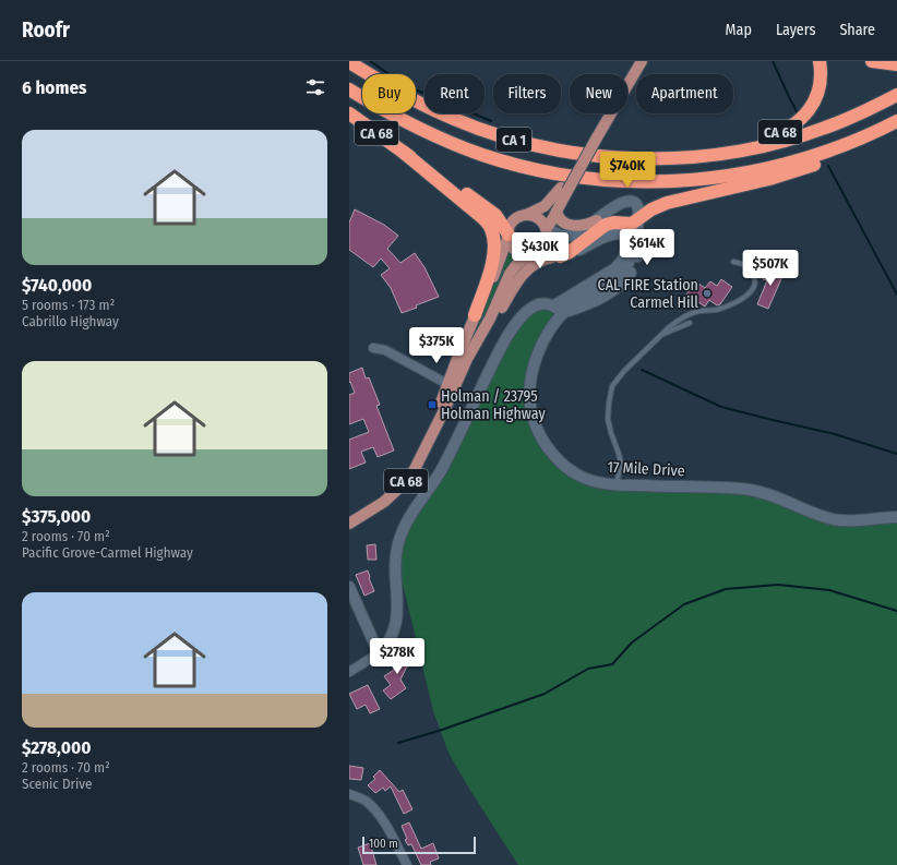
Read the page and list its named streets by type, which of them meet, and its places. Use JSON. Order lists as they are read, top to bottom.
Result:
{
  "streets": {
    "highway": ["CA 68", "CA 1"],
    "main road": ["17 Mile Drive"]
  },
  "crossings": [
    ["CA 68", "CA 1"]
  ],
  "places": {
    "other": ["CAL FIRE Station Carmel Hill"],
    "transit": ["Holman / 23795 Holman Highway"]
  },
  "scale_bar": "100 m",
  "page": {
    "header": "Roofr",
    "nav": ["Map", "Layers", "Share"],
    "heading": "6 homes",
    "chip": [
      "Buy",
      "Rent",
      "Filters",
      "New",
      "Apartment"
    ],
    "list": [
      {
        "name": "$740,000",
        "note": "5 rooms · 173 m² · Cabrillo Highway"
      },
      {
        "name": "$375,000",
        "note": "2 rooms · 70 m² · Pacific Grove-Carmel Highway"
      },
      {
        "name": "$278,000",
        "note": "2 rooms · 70 m² · Scenic Drive"
      }
    ],
    "price": [
      "$740K",
      "$614K",
      "$430K",
      "$507K",
      "$375K",
      "$278K"
    ],
    "scale": "100 m"
  }
}
